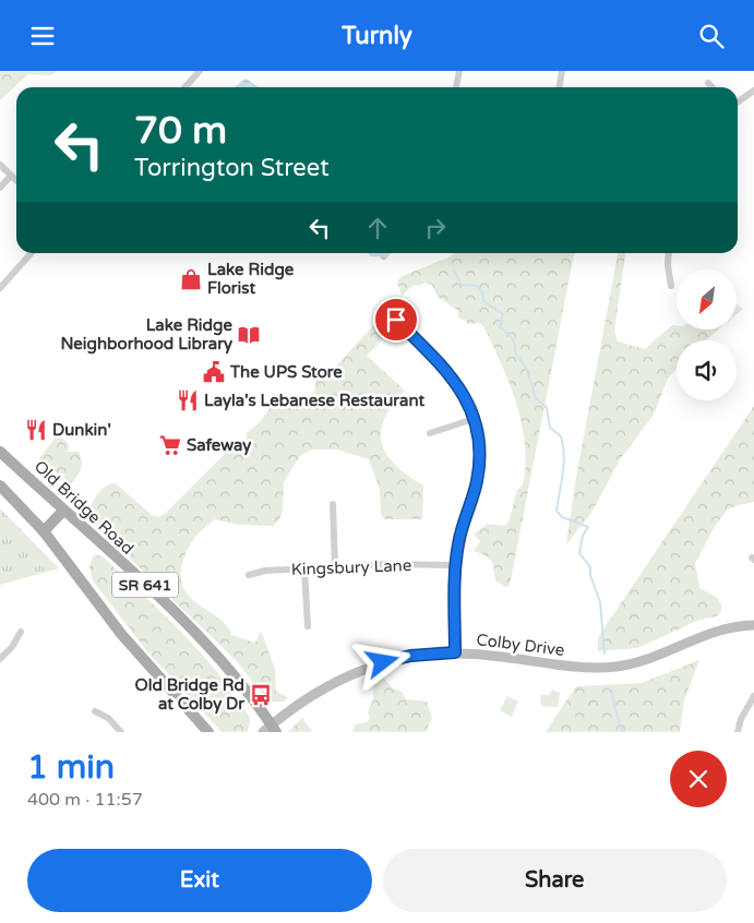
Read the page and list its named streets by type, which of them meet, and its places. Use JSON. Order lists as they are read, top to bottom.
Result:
{
  "streets": {
    "main road": ["Old Bridge Road", "SR 641"],
    "street": ["Kingsbury Lane", "Colby Drive"]
  },
  "crossings": [
    ["Old Bridge Road", "Colby Drive"]
  ],
  "places": {
    "shop": ["Lake Ridge Florist"],
    "library": ["Lake Ridge Neighborhood Library"],
    "public building": ["The UPS Store"],
    "restaurant": ["Layla's Lebanese Restaurant", "Dunkin'"],
    "supermarket": ["Safeway"],
    "bus stop": ["Old Bridge Rd at Colby Dr"]
  },
  "north": "bottom left",
  "page": {
    "header": "Turnly",
    "turn": ["70 m", "Torrington Street"],
    "heading": ["1 min", "400 m · 11:57"],
    "buttons": ["Exit", "Share"]
  }
}
